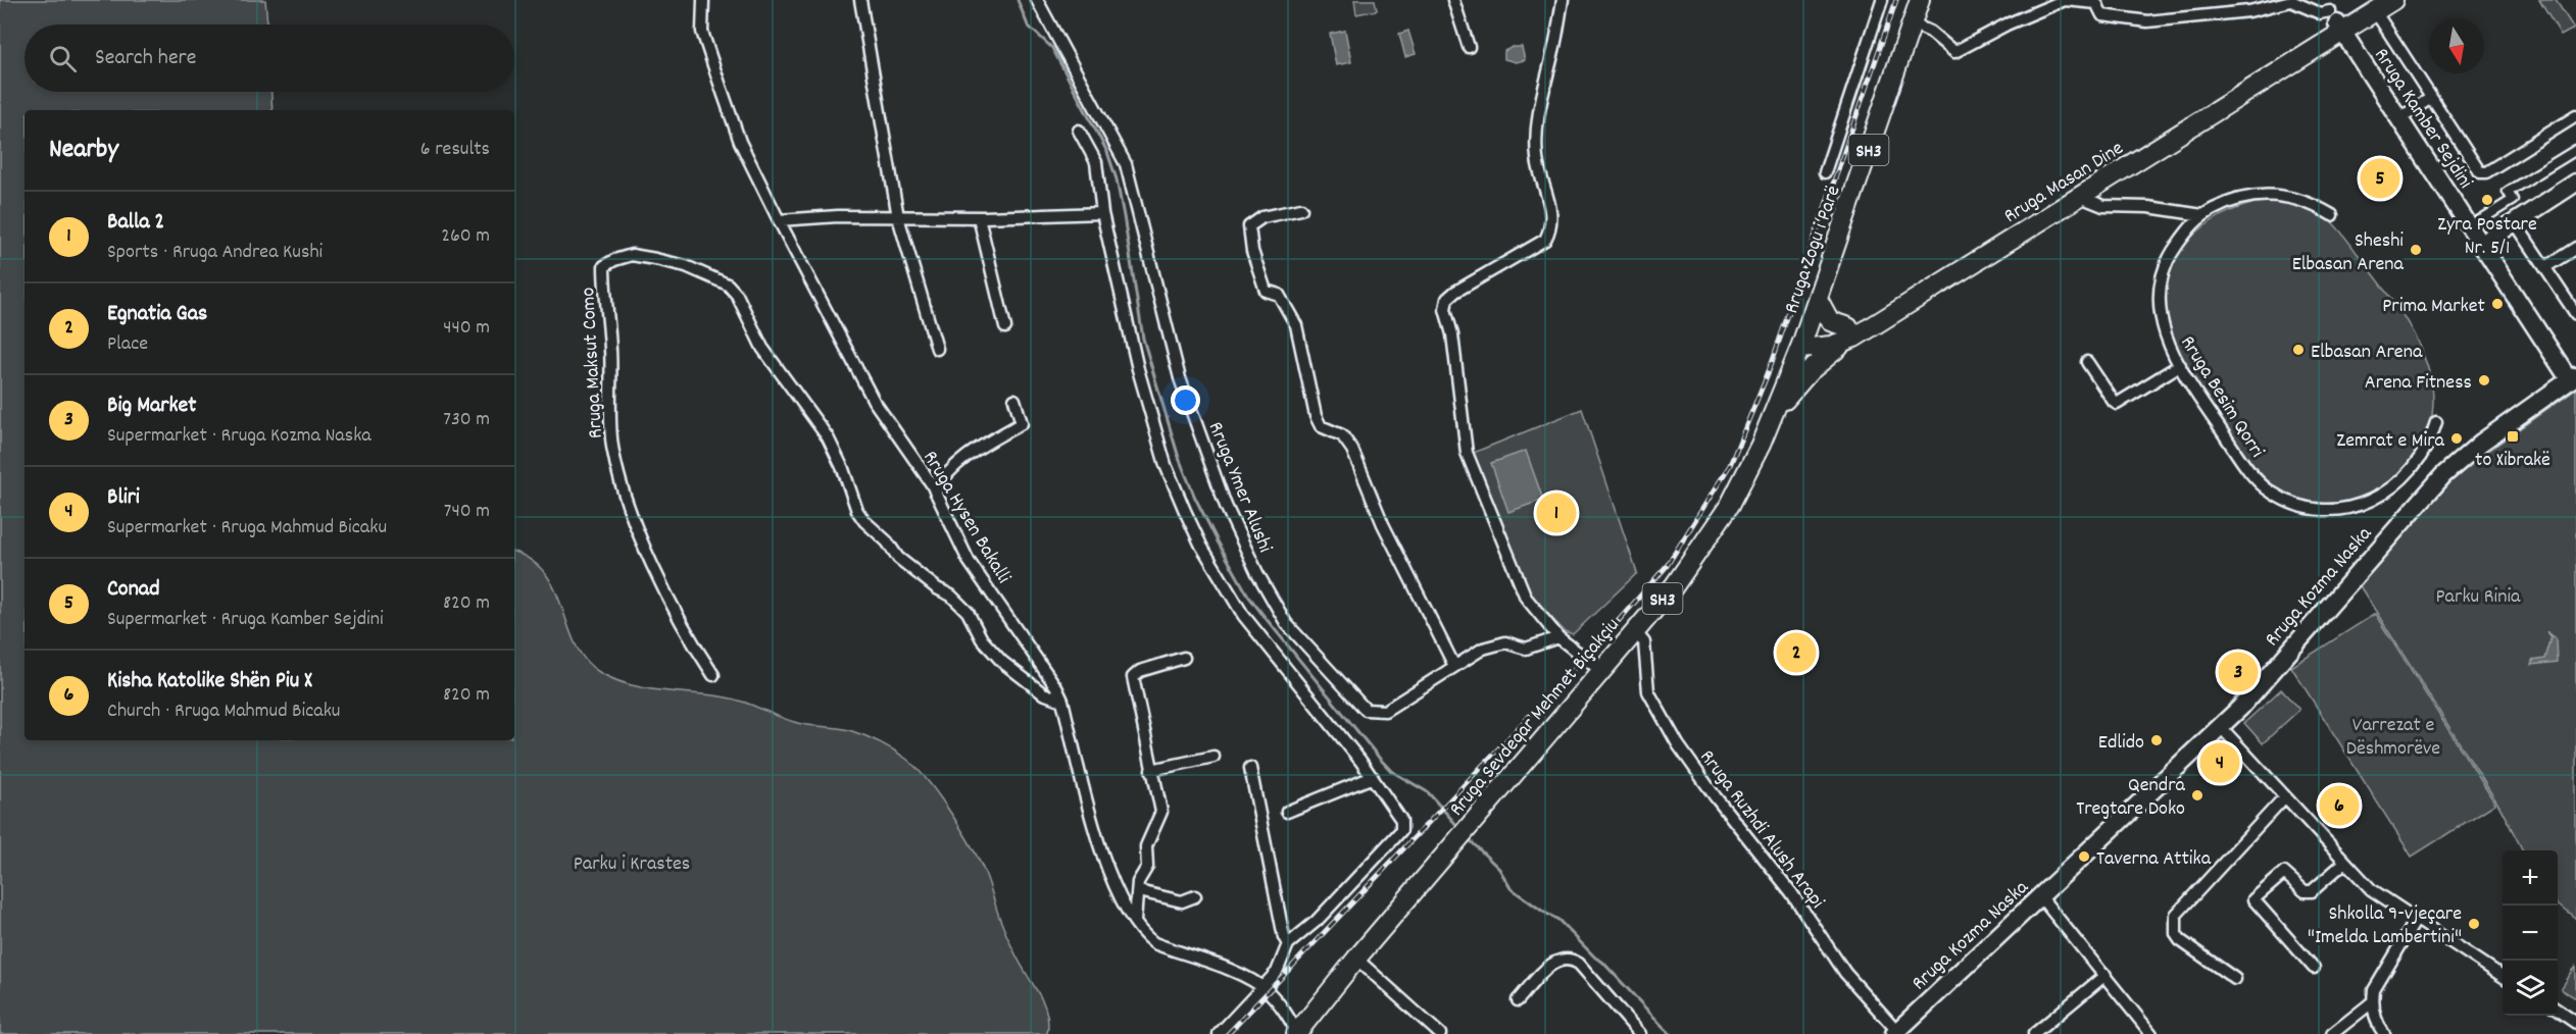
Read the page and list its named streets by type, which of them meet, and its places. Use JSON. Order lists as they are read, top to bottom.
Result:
{
  "streets": {
    "main road": [
      "Rruga Kamber Sejdini",
      "SH3",
      "Rruga Masan Dine",
      "Rruga Zogu i Parë",
      "Rruga Kozma Naska",
      "Rruga Sevdeqar Mehmet Biçakçiu"
    ],
    "street": [
      "Rruga Maksut Como",
      "Rruga Besim Qorri",
      "Rruga Ymer Alushi",
      "Rruga Hysen Bakalli",
      "Rruga Ruzhdi Alush Arapi"
    ]
  },
  "crossings": [
    ["Rruga Kamber Sejdini", "Rruga Masan Dine"],
    ["Rruga Kamber Sejdini", "Rruga Kozma Naska"],
    ["Rruga Masan Dine", "Rruga Zogu i Parë"],
    ["Rruga Masan Dine", "Rruga Sevdeqar Mehmet Biçakçiu"],
    ["Rruga Zogu i Parë", "Rruga Sevdeqar Mehmet Biçakçiu"],
    ["Rruga Maksut Como", "Rruga Hysen Bakalli"],
    ["Rruga Hysen Bakalli", "Rruga Sevdeqar Mehmet Biçakçiu"],
    ["Rruga Kozma Naska", "Rruga Ruzhdi Alush Arapi"],
    ["Rruga Sevdeqar Mehmet Biçakçiu", "Rruga Ruzhdi Alush Arapi"]
  ],
  "parks": ["Parku Rinia", "Varrezat e Dëshmorëve", "Parku i Krastes"],
  "places": {
    "other": [
      "Zyra Postare Nr. 5/1",
      "Sheshi Elbasan Arena",
      "Prima Market",
      "Elbasan Arena",
      "Arena Fitness",
      "Zemrat e Mira",
      "Edlido",
      "Qendra Tregtare Doko",
      "Taverna Attika",
      "Shkolla 9-vjeçare \"Imelda Lambertini\""
    ],
    "transit": ["to Xibrakë"]
  },
  "north": "bottom",
  "page": {
    "search": "Search here",
    "heading": ["Nearby", "6 results"],
    "pins": [
      "5",
      "1",
      "2",
      "3",
      "4",
      "6"
    ],
    "list": [
      {
        "mark": "1",
        "name": "Balla 2",
        "note": "Sports · Rruga Andrea Kushi",
        "value": "260 m"
      },
      {
        "mark": "2",
        "name": "Egnatia Gas",
        "note": "Place",
        "value": "440 m"
      },
      {
        "mark": "3",
        "name": "Big Market",
        "note": "Supermarket · Rruga Kozma Naska",
        "value": "730 m"
      },
      {
        "mark": "4",
        "name": "Bliri",
        "note": "Supermarket · Rruga Mahmud Bicaku",
        "value": "740 m"
      },
      {
        "mark": "5",
        "name": "Conad",
        "note": "Supermarket · Rruga Kamber Sejdini",
        "value": "820 m"
      },
      {
        "mark": "6",
        "name": "Kisha Katolike Shën Piu X",
        "note": "Church · Rruga Mahmud Bicaku",
        "value": "820 m"
      }
    ],
    "map_buttons": ["+", "−"]
  }
}
